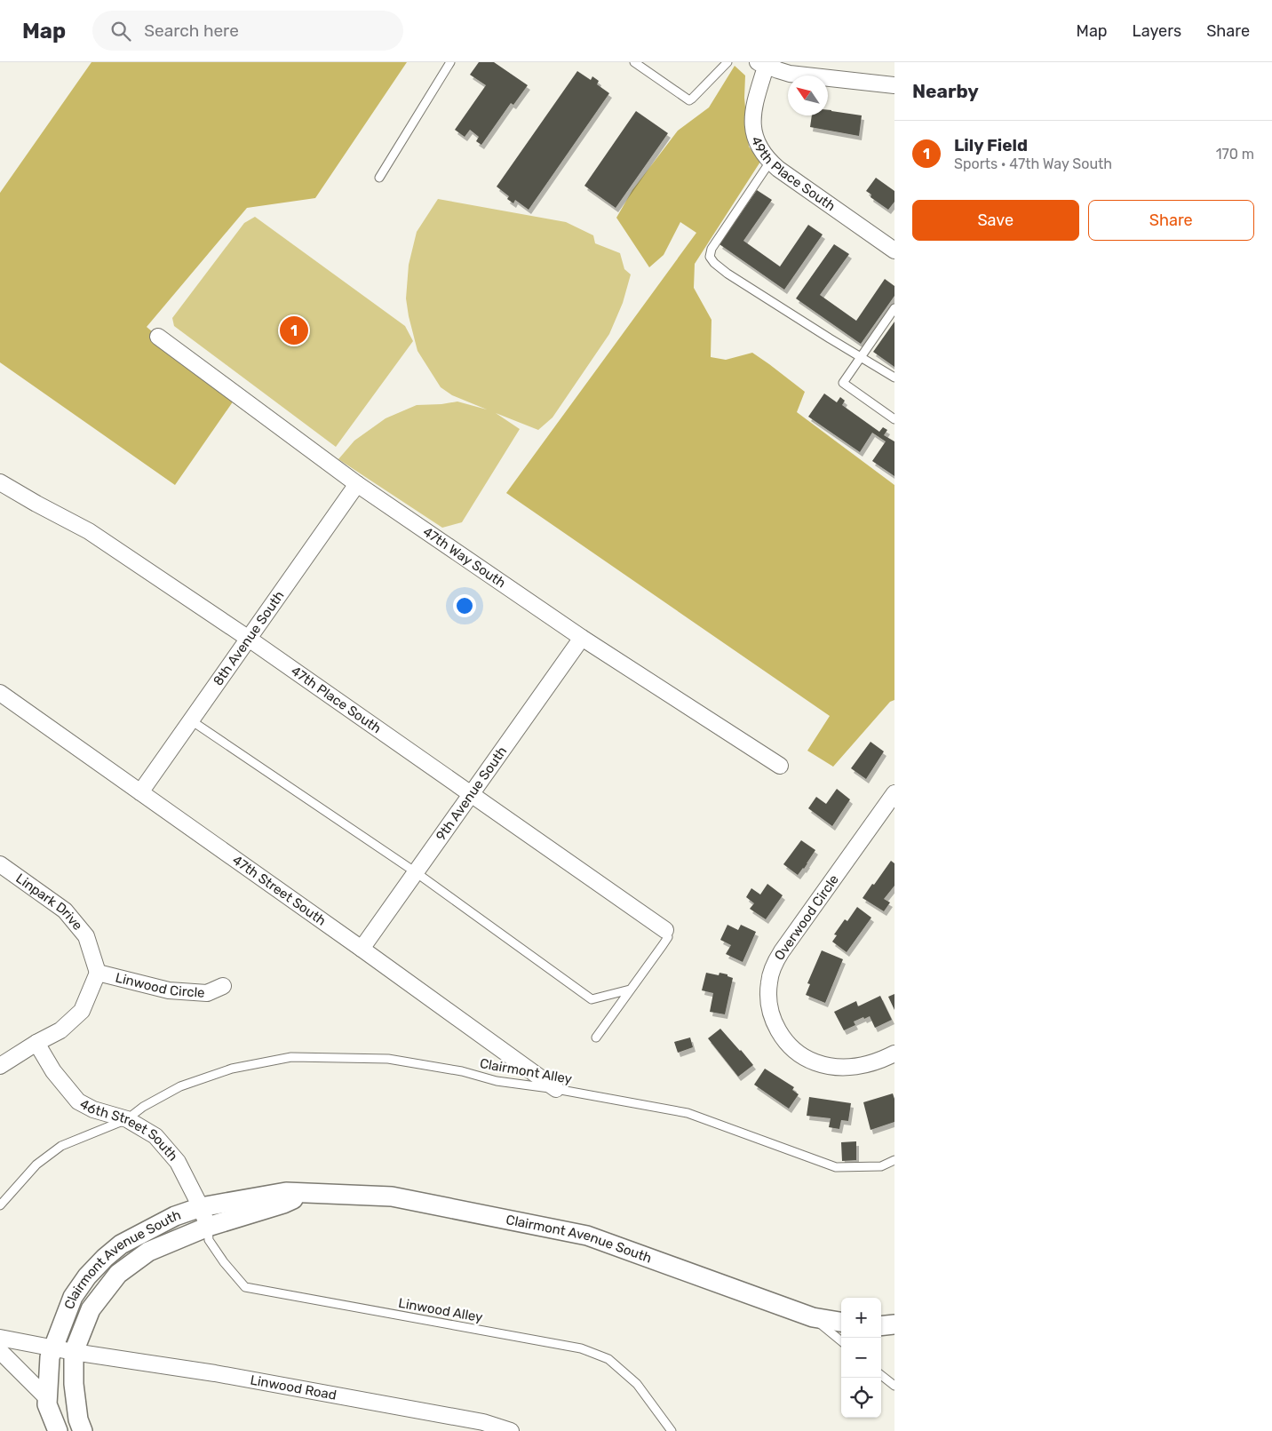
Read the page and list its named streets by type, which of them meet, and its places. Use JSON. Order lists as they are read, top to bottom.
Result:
{
  "streets": {
    "street": [
      "49th Place South",
      "47th Way South",
      "8th Avenue South",
      "47th Place South",
      "9th Avenue South",
      "47th Street South",
      "Linpark Drive",
      "Overwood Circle",
      "Linwood Circle",
      "46th Street South",
      "Clairmont Avenue South",
      "Linwood Road"
    ],
    "lane": ["Clairmont Alley", "Linwood Alley"]
  },
  "crossings": [
    ["47th Way South", "8th Avenue South"],
    ["47th Way South", "9th Avenue South"],
    ["8th Avenue South", "47th Place South"],
    ["8th Avenue South", "47th Street South"],
    ["47th Place South", "9th Avenue South"],
    ["9th Avenue South", "47th Street South"],
    ["47th Street South", "Clairmont Alley"],
    ["Linpark Drive", "Linwood Circle"],
    ["Clairmont Alley", "46th Street South"],
    ["46th Street South", "Clairmont Avenue South"],
    ["46th Street South", "Linwood Alley"],
    ["Clairmont Avenue South", "Linwood Alley"],
    ["Clairmont Avenue South", "Linwood Road"]
  ],
  "north": "top left",
  "page": {
    "header": "Map",
    "search": "Search here",
    "nav": ["Map", "Layers", "Share"],
    "heading": "Nearby",
    "list": [
      {
        "mark": "1",
        "name": "Lily Field",
        "note": "Sports · 47th Way South",
        "value": "170 m"
      }
    ],
    "buttons": ["Save", "Share"],
    "pins": "1",
    "map_buttons": ["+", "−"]
  }
}
